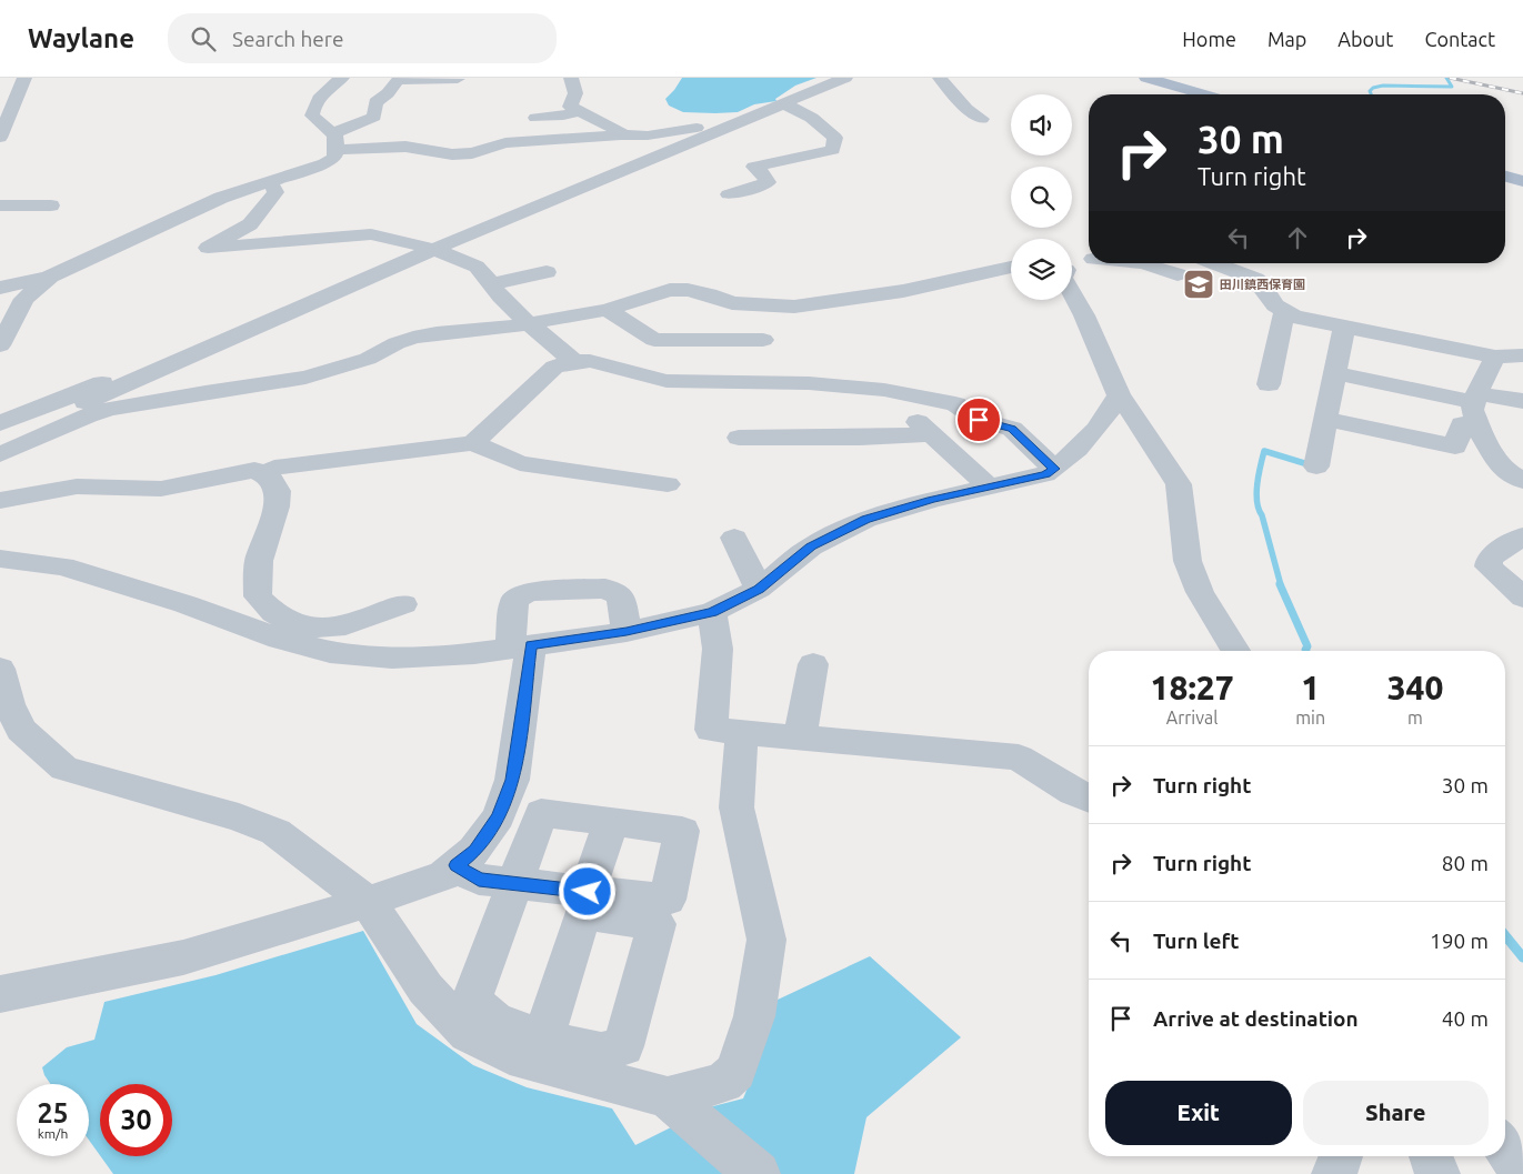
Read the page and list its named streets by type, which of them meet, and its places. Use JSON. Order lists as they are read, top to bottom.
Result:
{
  "places": {
    "school or university": ["田川鎮西保育園"]
  },
  "page": {
    "header": "Waylane",
    "search": "Search here",
    "nav": [
      "Home",
      "Map",
      "About",
      "Contact"
    ],
    "turn": ["30 m", "Turn right"],
    "eta": [
      "18:27",
      "Arrival",
      "1",
      "min",
      "340",
      "m"
    ],
    "list": [
      {
        "name": "Turn right",
        "value": "30 m"
      },
      {
        "name": "Turn right",
        "value": "80 m"
      },
      {
        "name": "Turn left",
        "value": "190 m"
      },
      {
        "name": "Arrive at destination",
        "value": "40 m"
      }
    ],
    "buttons": ["Exit", "Share"],
    "speed": "25 km/h",
    "limit": "30"
  }
}
